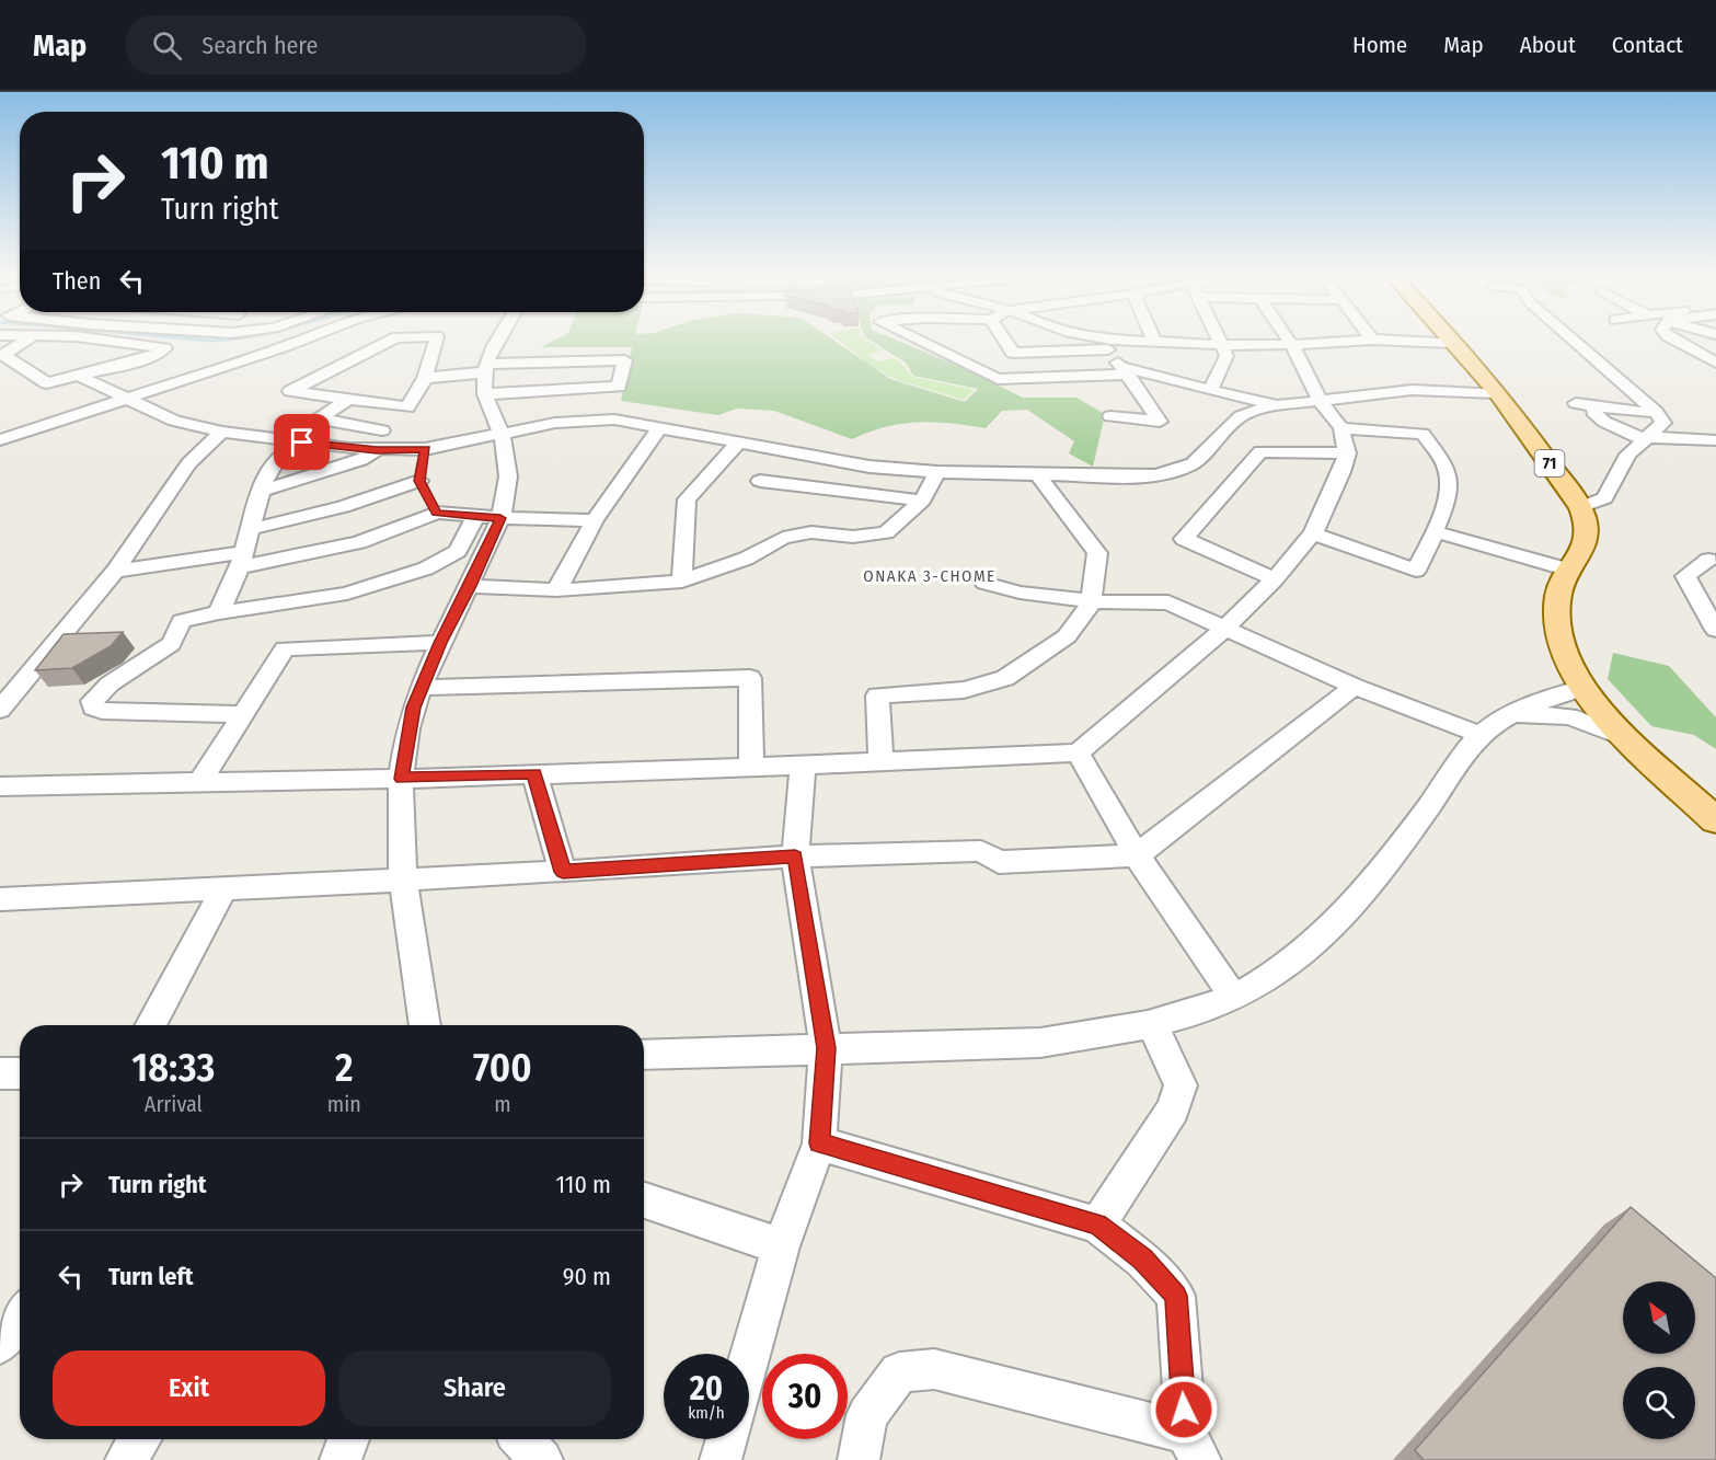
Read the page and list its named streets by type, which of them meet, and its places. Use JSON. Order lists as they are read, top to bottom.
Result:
{
  "streets": {
    "main road": ["71"]
  },
  "districts": ["ONAKA 3-CHOME"],
  "north": "top left",
  "page": {
    "header": "Map",
    "search": "Search here",
    "nav": [
      "Home",
      "Map",
      "About",
      "Contact"
    ],
    "turn": ["110 m", "Turn right"],
    "then": "Then",
    "eta": [
      "18:33",
      "Arrival",
      "2",
      "min",
      "700",
      "m"
    ],
    "list": [
      {
        "name": "Turn right",
        "value": "110 m"
      },
      {
        "name": "Turn left",
        "value": "90 m"
      }
    ],
    "buttons": ["Exit", "Share"],
    "speed": "20 km/h",
    "limit": "30"
  }
}
